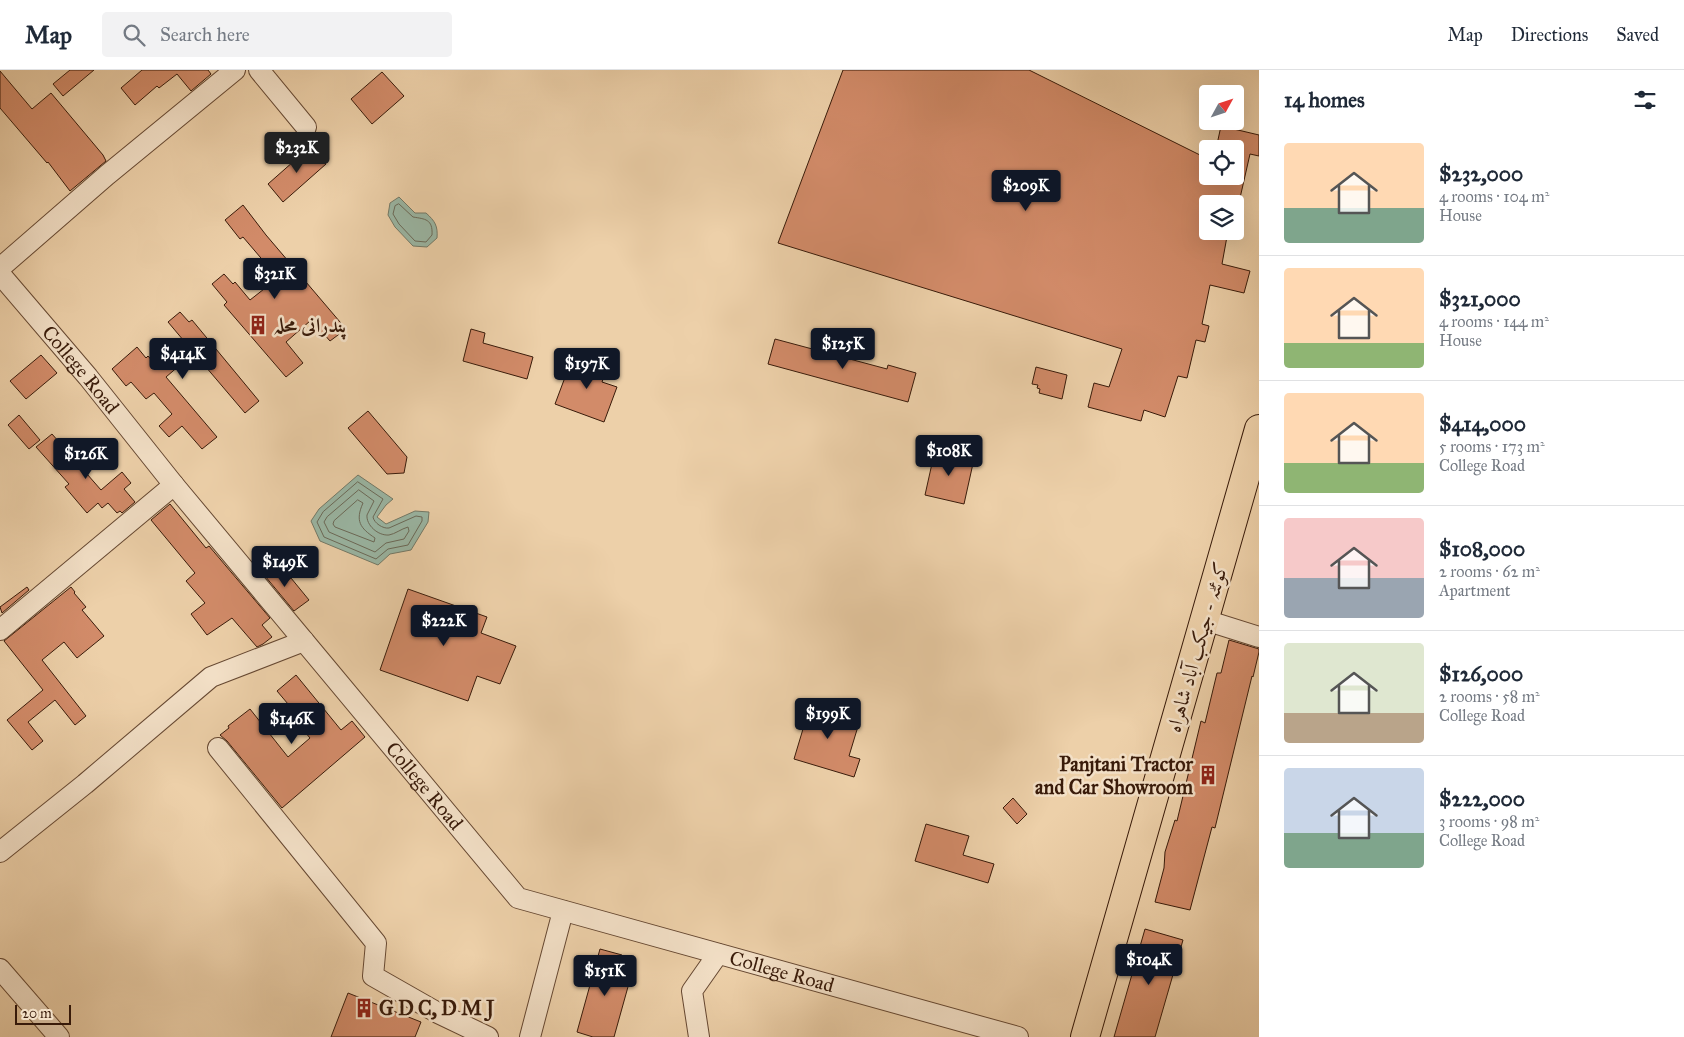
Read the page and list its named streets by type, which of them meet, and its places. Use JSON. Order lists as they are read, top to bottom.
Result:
{
  "streets": {
    "highway": ["کوئٹہ - جیکب آباد شاہراہ"],
    "street": ["College Road"]
  },
  "places": {
    "building": ["پندرانی محلہ", "Panjtani Tractor and Car Showroom", "G D C, D M J"]
  },
  "scale_bar": "20 m",
  "north": "top right",
  "page": {
    "header": "Map",
    "search": "Search here",
    "nav": ["Map", "Directions", "Saved"],
    "heading": "14 homes",
    "list": [
      {
        "name": "$232,000",
        "note": "4 rooms · 104 m² · House"
      },
      {
        "name": "$321,000",
        "note": "4 rooms · 144 m² · House"
      },
      {
        "name": "$414,000",
        "note": "5 rooms · 173 m² · College Road"
      },
      {
        "name": "$108,000",
        "note": "2 rooms · 62 m² · Apartment"
      },
      {
        "name": "$126,000",
        "note": "2 rooms · 58 m² · College Road"
      },
      {
        "name": "$222,000",
        "note": "3 rooms · 98 m² · College Road"
      }
    ],
    "price": [
      "$232K",
      "$209K",
      "$321K",
      "$125K",
      "$414K",
      "$197K",
      "$108K",
      "$126K",
      "$149K",
      "$222K",
      "$199K",
      "$146K",
      "$104K",
      "$151K"
    ],
    "scale": "20 m"
  }
}
